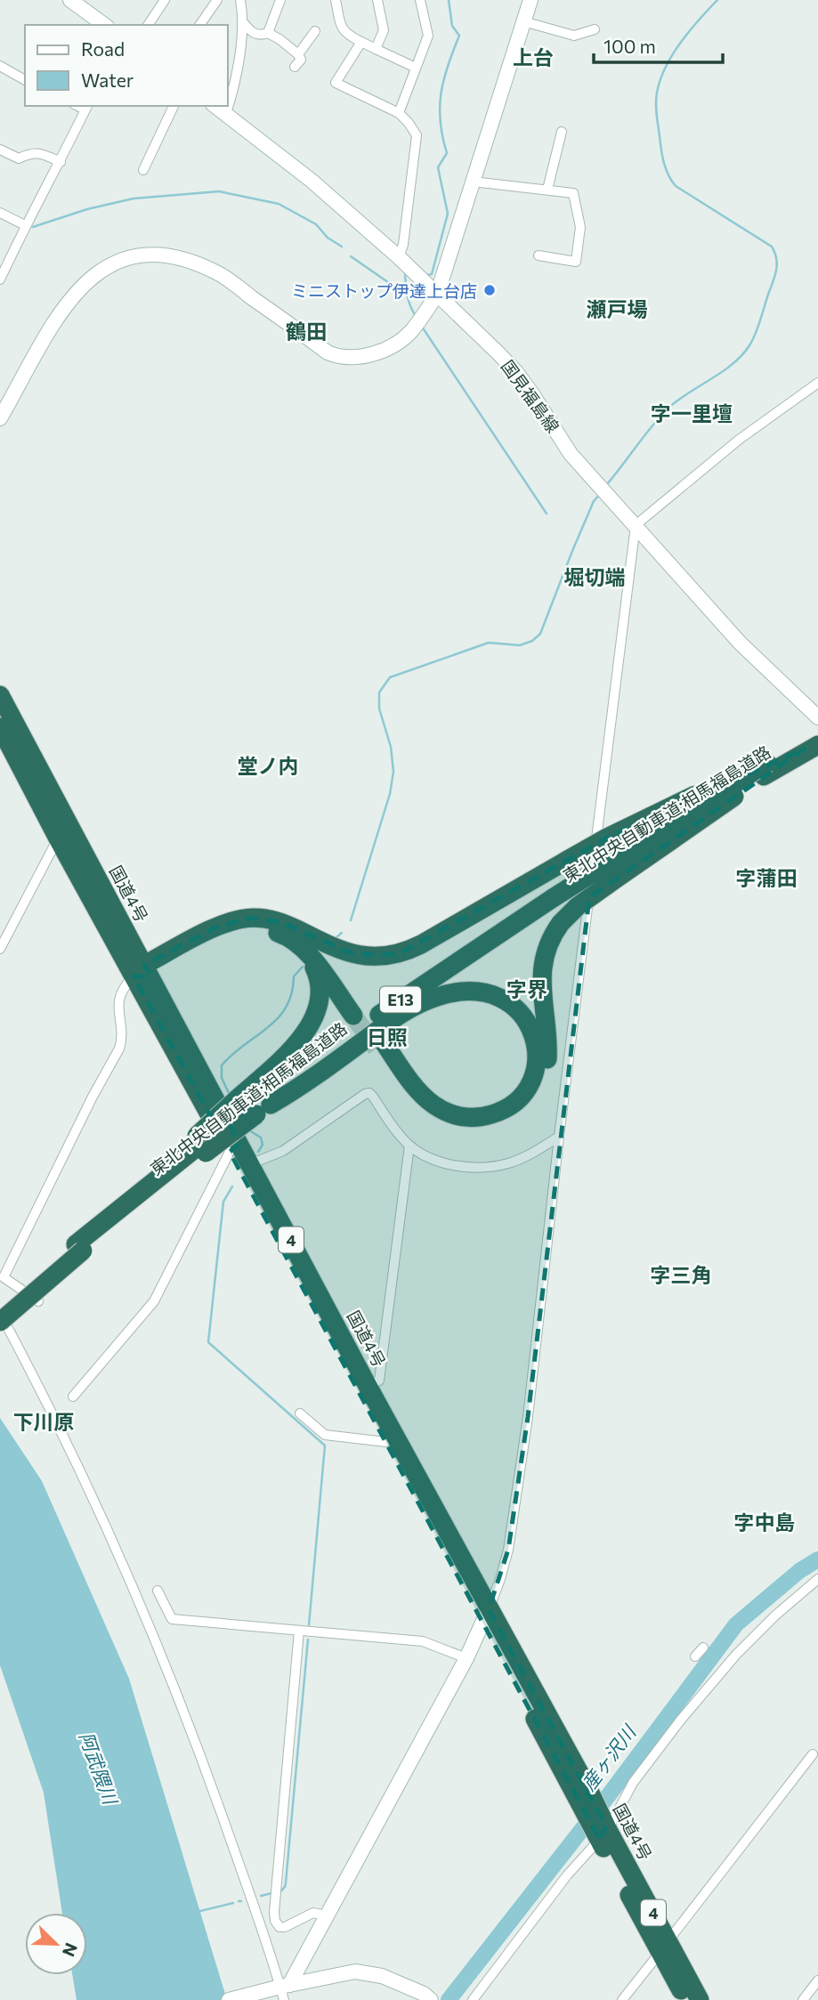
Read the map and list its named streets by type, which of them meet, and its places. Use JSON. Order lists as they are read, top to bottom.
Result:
{
  "streets": {
    "highway": [
      "東北中央自動車道;相馬福島道路",
      "国道4号",
      "E13",
      "4"
    ],
    "street": ["国見福島線"]
  },
  "districts": [
    "上台",
    "瀬戸場",
    "鶴田",
    "字一里壇",
    "堀切端",
    "堂ノ内",
    "字蒲田",
    "字界",
    "日照",
    "字三角",
    "下川原",
    "字中島"
  ],
  "water": ["産ヶ沢川", "阿武隈川"],
  "places": ["ミニストップ伊達上台店"],
  "legend": ["Road", "Water"],
  "scale_bar": "100 m",
  "north": "bottom right"
}
